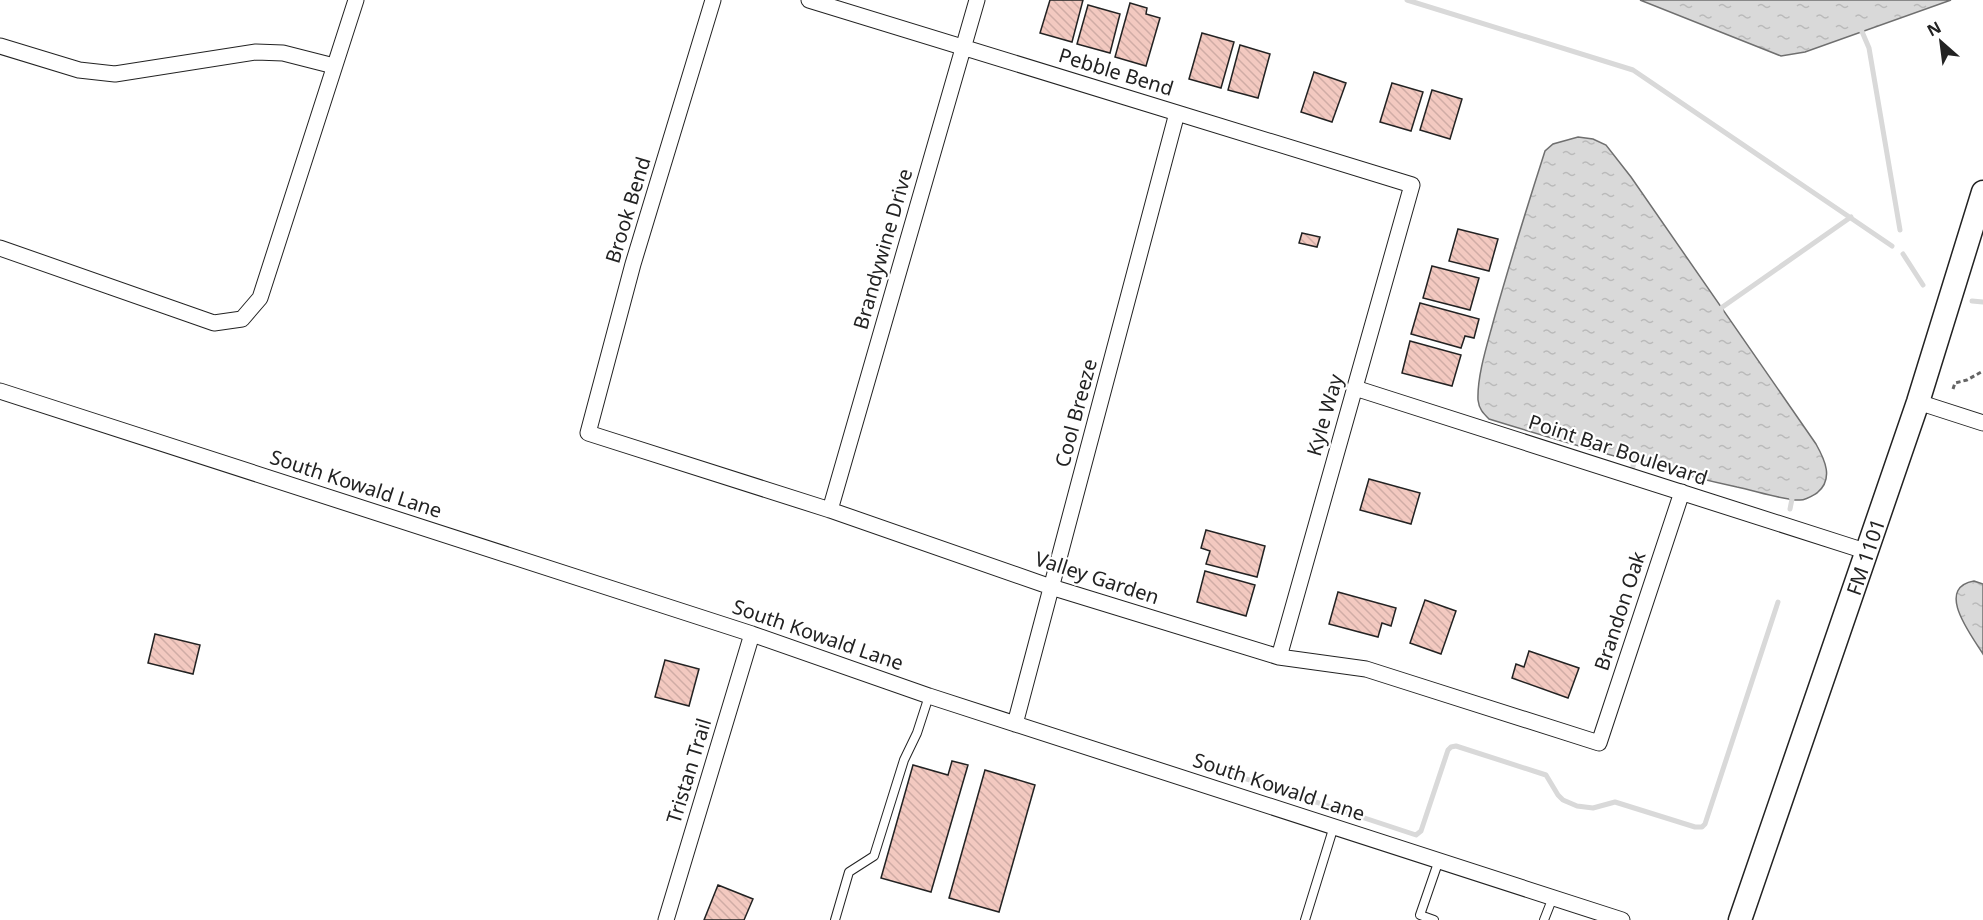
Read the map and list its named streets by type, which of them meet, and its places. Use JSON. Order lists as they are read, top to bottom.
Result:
{
  "streets": {
    "main road": ["FM 1101"],
    "street": [
      "Pebble Bend",
      "Brook Bend",
      "Brandywine Drive",
      "Cool Breeze",
      "Kyle Way",
      "Point Bar Boulevard",
      "South Kowald Lane",
      "Valley Garden",
      "Brandon Oak",
      "Tristan Trail"
    ]
  },
  "crossings": [
    ["Pebble Bend", "Brandywine Drive"],
    ["Pebble Bend", "Cool Breeze"],
    ["Pebble Bend", "Kyle Way"],
    ["Brook Bend", "Valley Garden"],
    ["Brandywine Drive", "Valley Garden"],
    ["Cool Breeze", "South Kowald Lane"],
    ["Cool Breeze", "Valley Garden"],
    ["Kyle Way", "Point Bar Boulevard"],
    ["Kyle Way", "Valley Garden"],
    ["Point Bar Boulevard", "FM 1101"],
    ["Point Bar Boulevard", "Brandon Oak"],
    ["South Kowald Lane", "Tristan Trail"],
    ["Valley Garden", "Brandon Oak"]
  ],
  "north": "top left"
}
